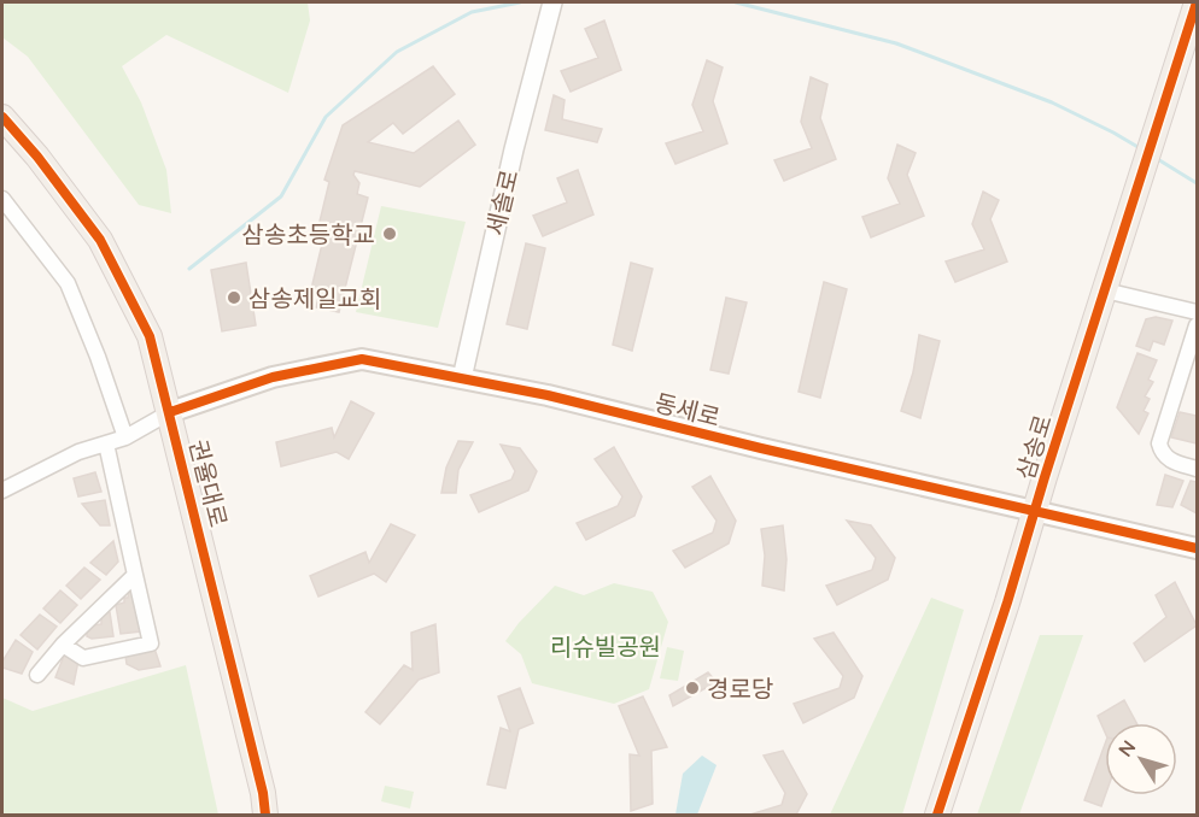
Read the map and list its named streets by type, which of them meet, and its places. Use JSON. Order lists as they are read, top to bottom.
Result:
{
  "streets": {
    "main road": ["동세로", "삼송로", "권율대로"],
    "street": ["세솔로"]
  },
  "crossings": [
    ["세솔로", "동세로"],
    ["동세로", "삼송로"],
    ["동세로", "권율대로"]
  ],
  "parks": ["리슈빌공원"],
  "places": ["삼송초등학교", "삼송제일교회", "경로당"],
  "north": "top left"
}
